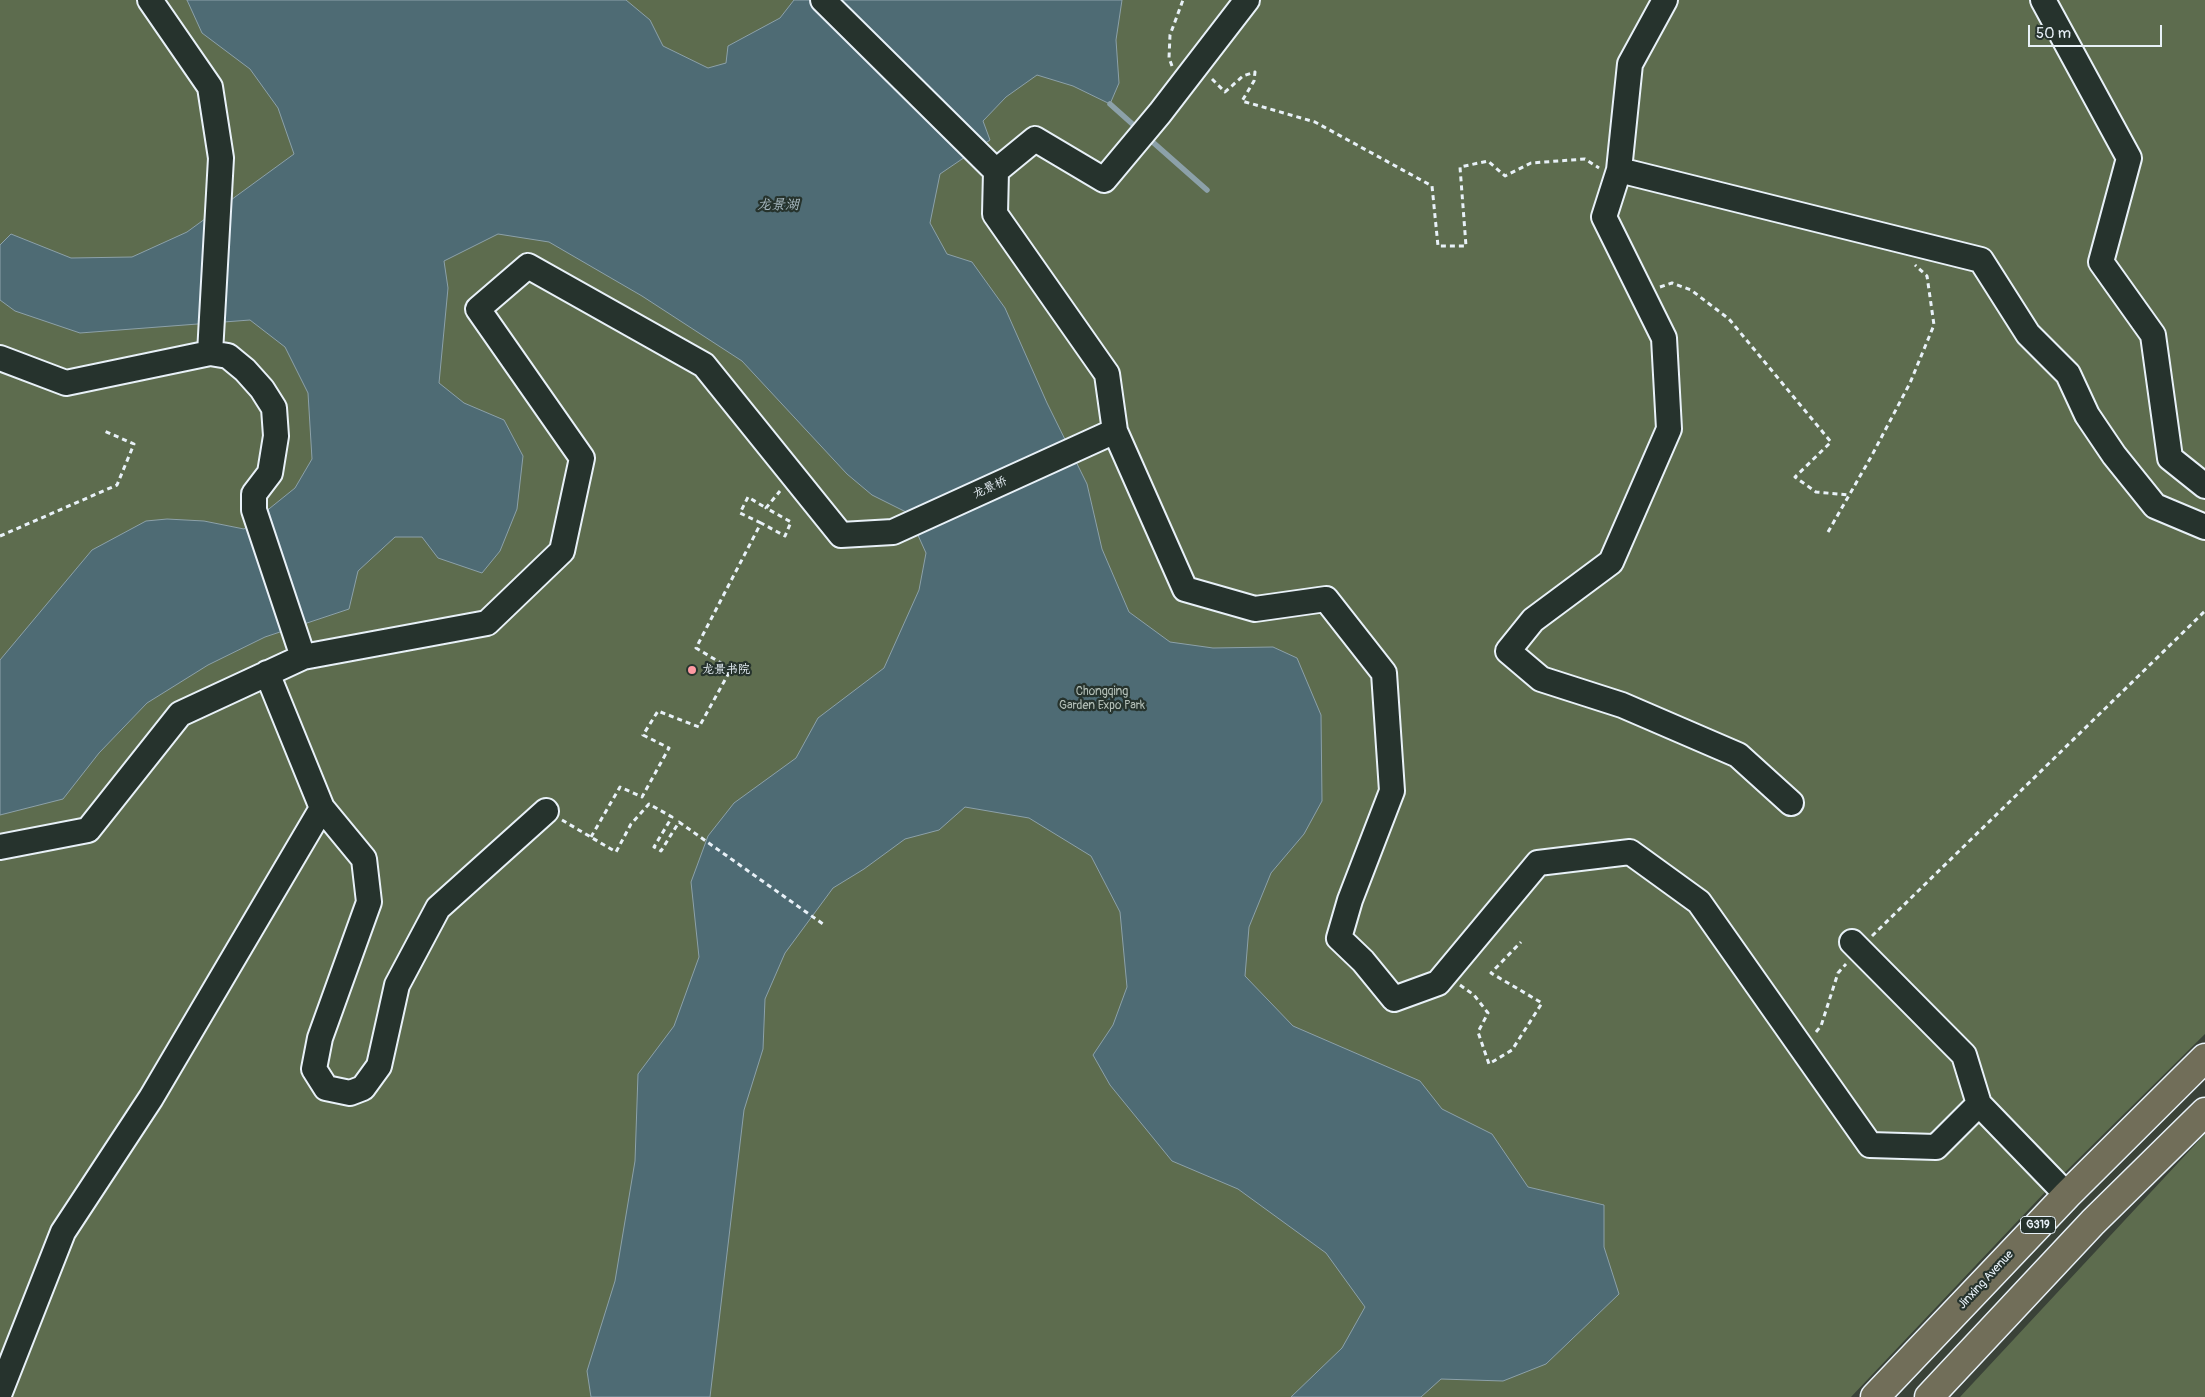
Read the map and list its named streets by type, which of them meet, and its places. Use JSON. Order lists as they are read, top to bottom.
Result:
{
  "streets": {
    "highway": ["G319", "Jinxing Avenue"],
    "lane": ["龙景桥"]
  },
  "water": ["龙景湖"],
  "parks": ["Chongqing Garden Expo Park"],
  "places": ["龙景书院"],
  "scale_bar": "50 m"
}
